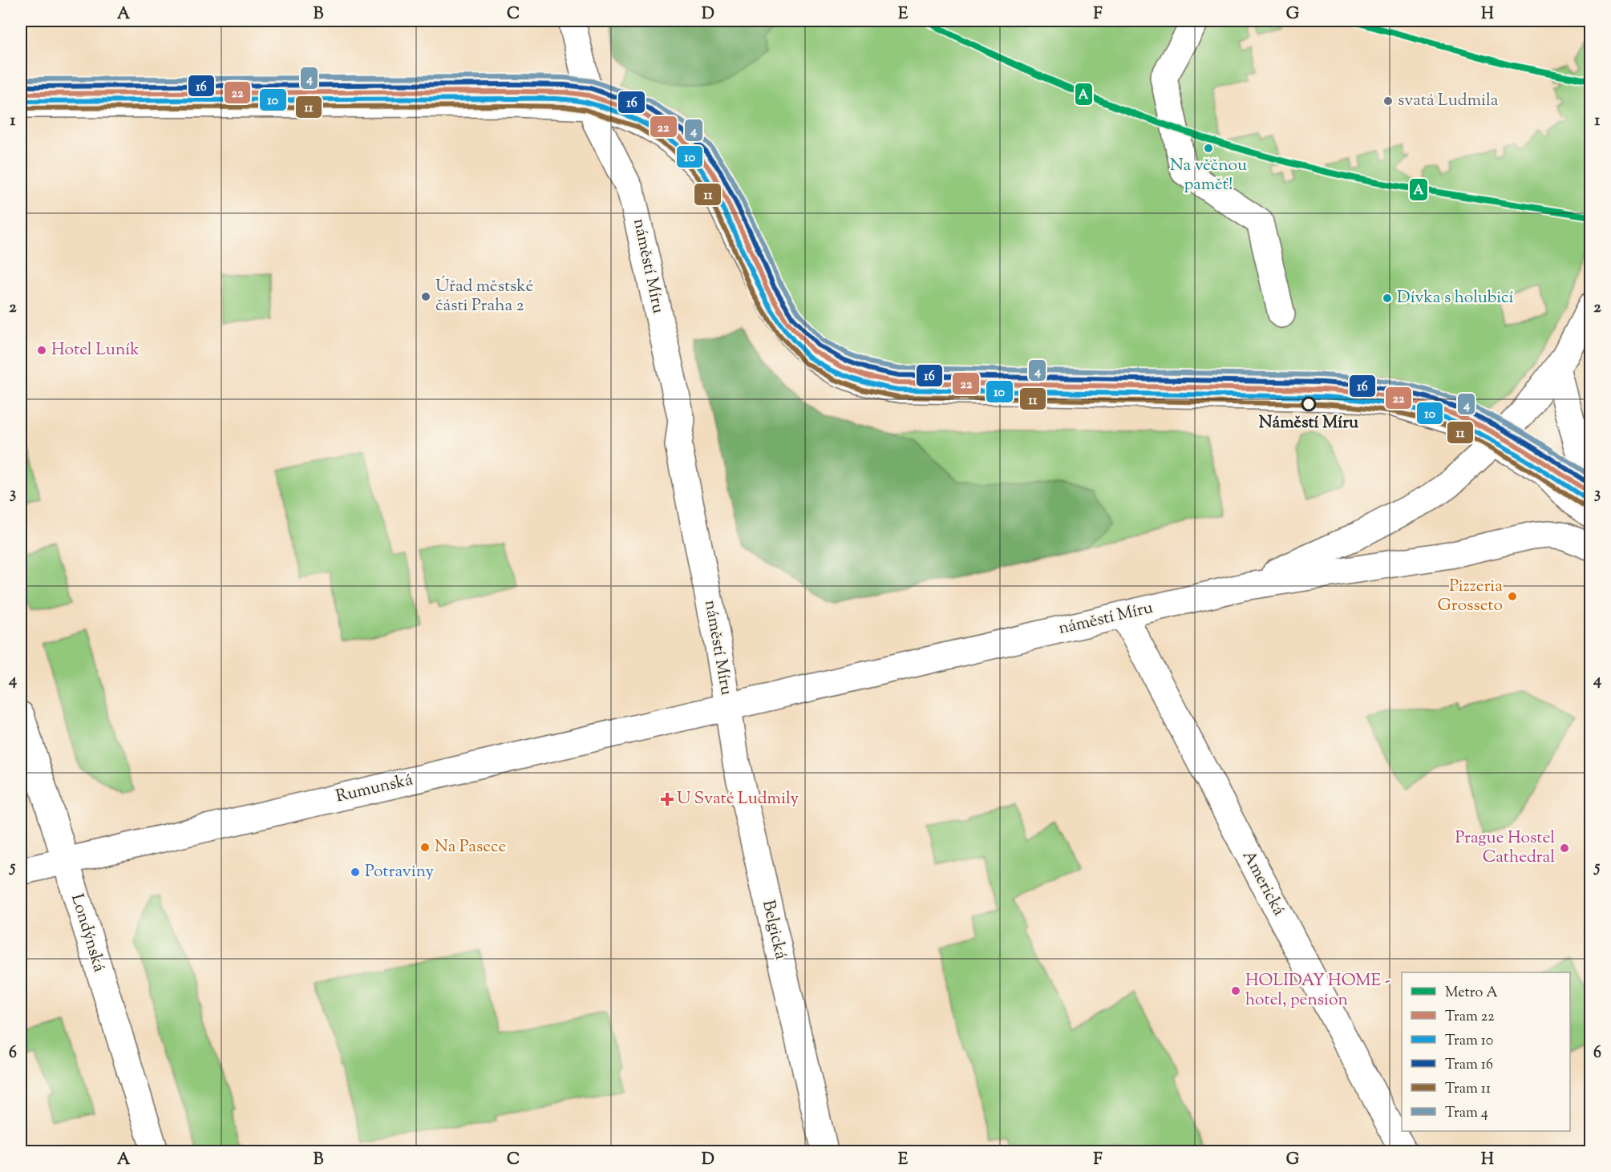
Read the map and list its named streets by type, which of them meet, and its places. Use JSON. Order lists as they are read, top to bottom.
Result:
{
  "streets": {
    "street": [
      "náměstí Míru",
      "Rumunská",
      "Americká",
      "Belgická",
      "Londýnská"
    ]
  },
  "crossings": [
    ["náměstí Míru", "Rumunská"],
    ["náměstí Míru", "Americká"],
    ["náměstí Míru", "Belgická"],
    ["Rumunská", "Belgická"],
    ["Rumunská", "Londýnská"]
  ],
  "places": {
    "other": [
      "svatá Ludmila",
      "Na věčnou paměť!",
      "Úřad městské části Praha 2",
      "Dívka s holubicí",
      "Hotel Luník",
      "Náměstí Míru",
      "Pizzeria Grosseto",
      "Na Pasece",
      "Prague Hostel Cathedral",
      "Potraviny",
      "HOLIDAY HOME - hotel, pension"
    ],
    "health": ["U Svaté Ludmily"]
  },
  "lines": [
    "metro line A",
    "tram line 4",
    "tram line 16",
    "tram line 22",
    "tram line 10",
    "tram line 11"
  ],
  "legend": [
    "Metro A",
    "Tram 22",
    "Tram 10",
    "Tram 16",
    "Tram 11",
    "Tram 4"
  ],
  "grid": {
    "columns": [
      "A",
      "B",
      "C",
      "D",
      "E",
      "F",
      "G",
      "H"
    ],
    "rows": [
      "1",
      "2",
      "3",
      "4",
      "5",
      "6"
    ]
  }
}
